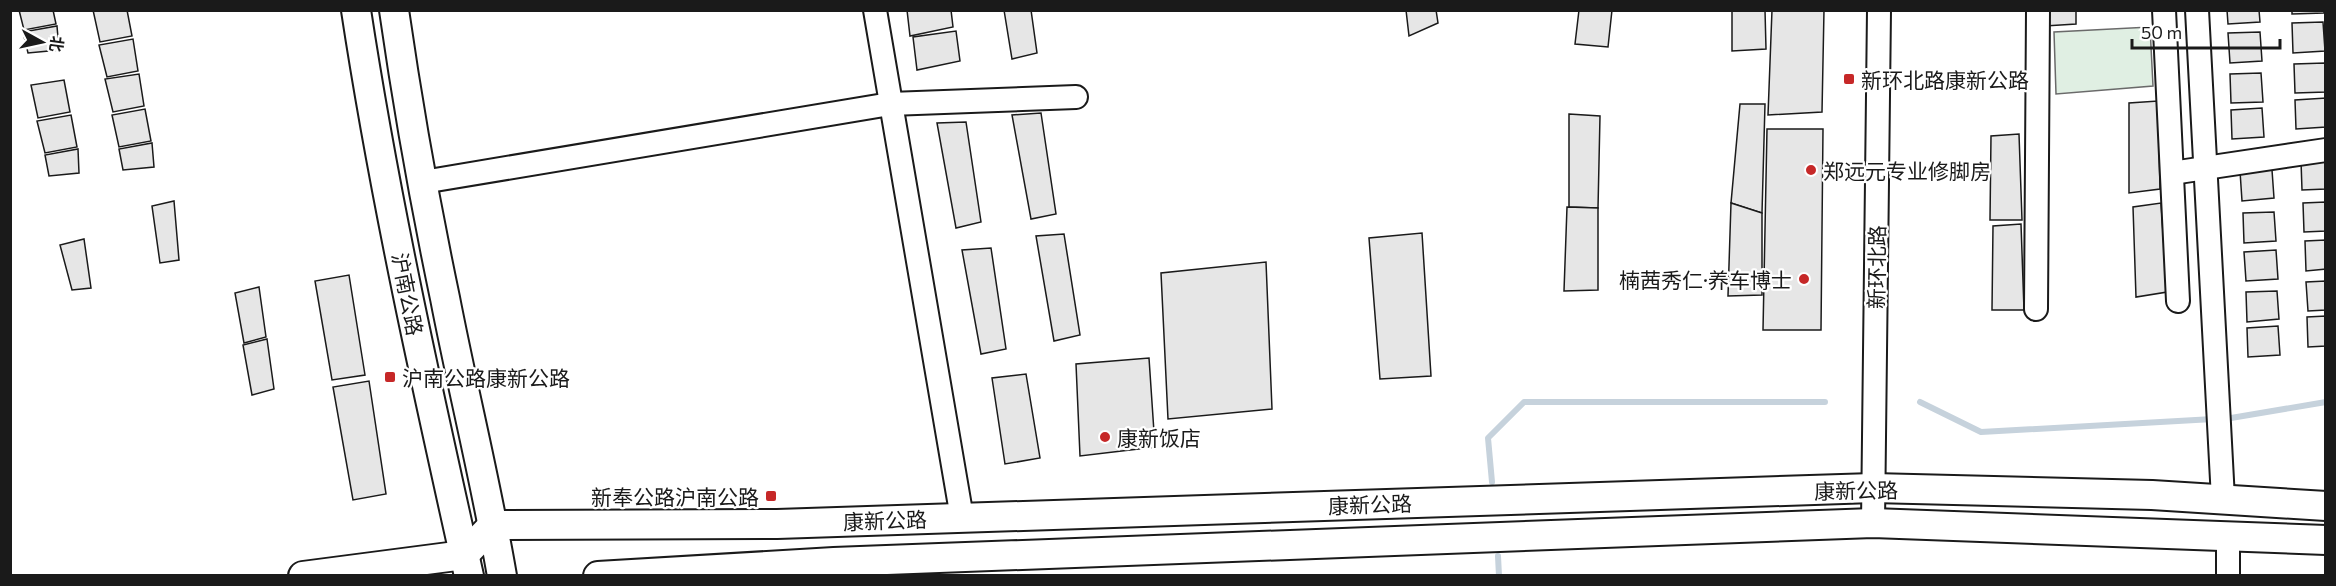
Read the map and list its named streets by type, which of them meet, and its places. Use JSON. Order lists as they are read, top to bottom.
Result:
{
  "streets": {
    "main road": ["沪南公路", "康新公路"],
    "street": ["新环北路"]
  },
  "crossings": [
    ["新环北路", "康新公路"],
    ["沪南公路", "康新公路"]
  ],
  "places": {
    "transit": ["新环北路康新公路", "沪南公路康新公路", "新奉公路沪南公路"],
    "other": ["郑远元专业修脚房", "楠茜秀仁·养车博士", "康新饭店"]
  },
  "scale_bar": "50 m",
  "north": "right"
}
